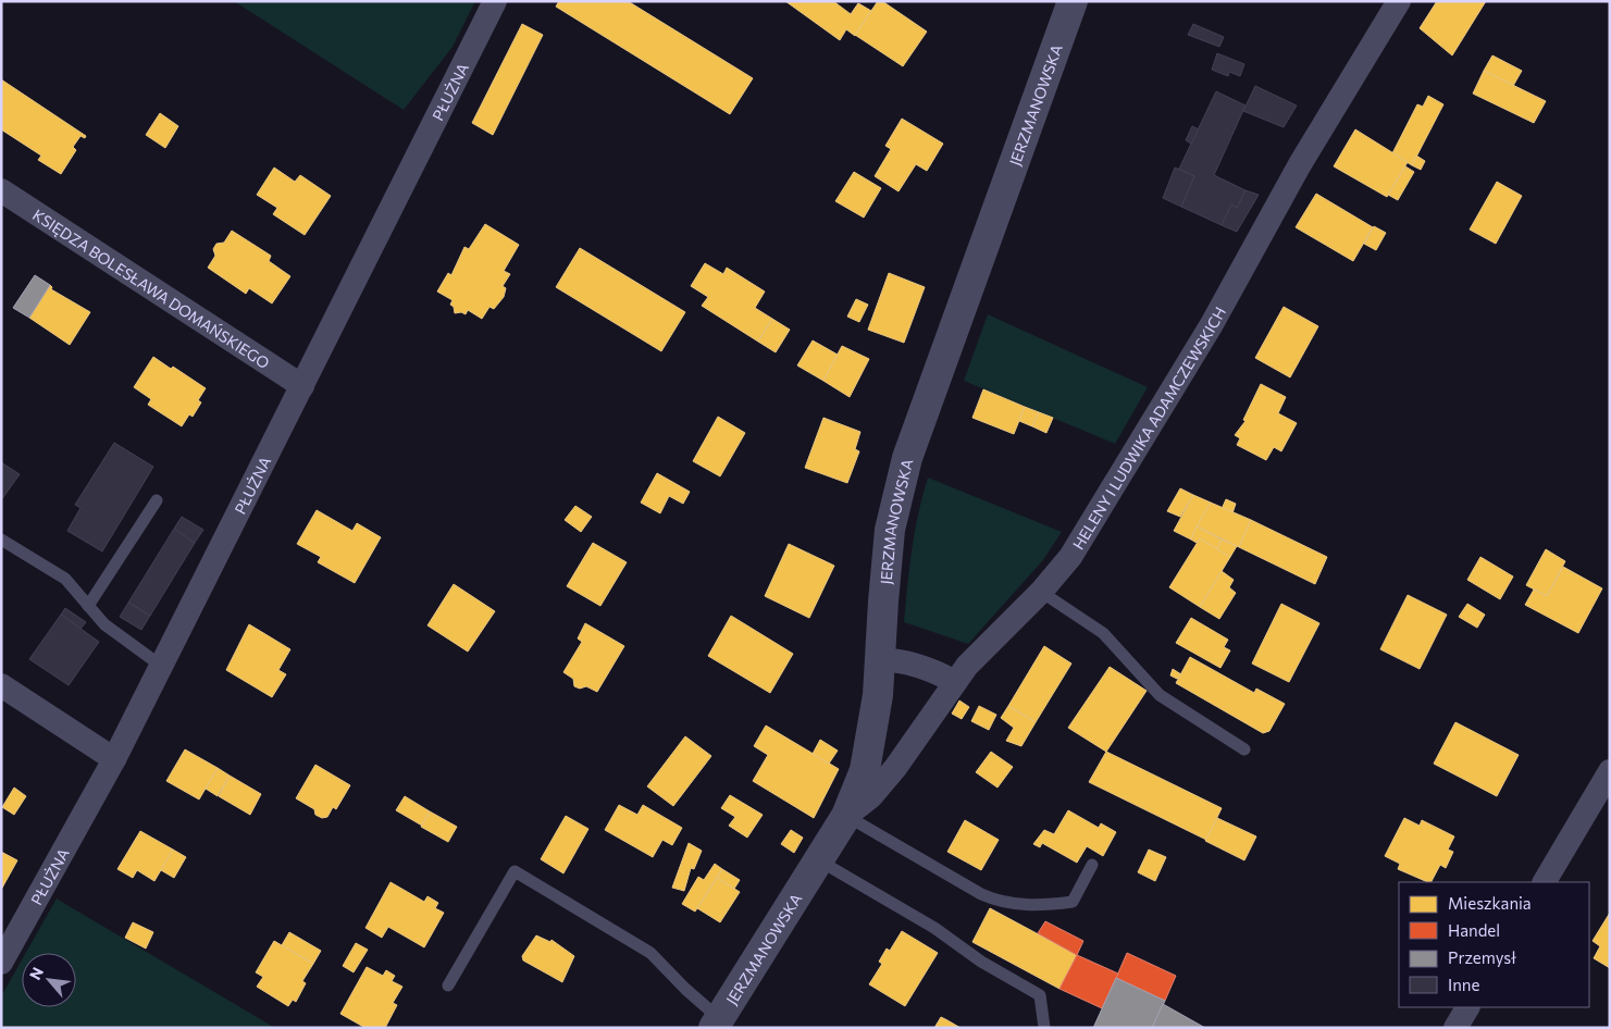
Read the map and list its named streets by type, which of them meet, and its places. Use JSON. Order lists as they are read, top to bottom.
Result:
{
  "streets": {
    "street": [
      "PŁUŻNA",
      "JERZMANOWSKA",
      "KSIĘDZA BOLESŁAWA DOMAŃSKIEGO",
      "HELENY I LUDWIKA ADAMCZEWSKICH"
    ]
  },
  "crossings": [
    ["PŁUŻNA", "KSIĘDZA BOLESŁAWA DOMAŃSKIEGO"],
    ["JERZMANOWSKA", "HELENY I LUDWIKA ADAMCZEWSKICH"]
  ],
  "legend": [
    "Mieszkania",
    "Handel",
    "Przemysł",
    "Inne"
  ],
  "north": "top left"
}
